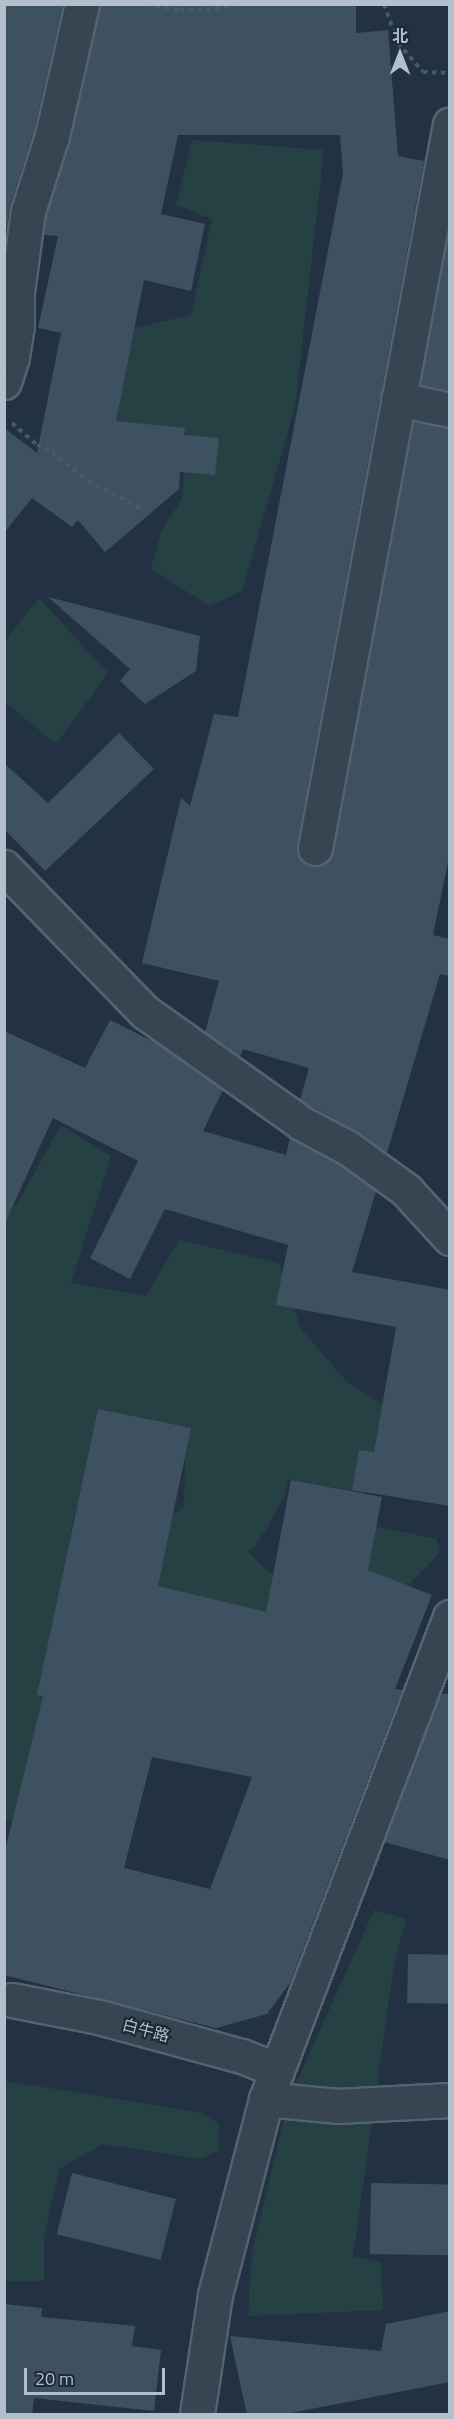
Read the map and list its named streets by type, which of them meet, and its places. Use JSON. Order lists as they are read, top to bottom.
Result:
{
  "streets": {
    "street": ["白牛路"]
  },
  "scale_bar": "20 m",
  "north": "top"
}
